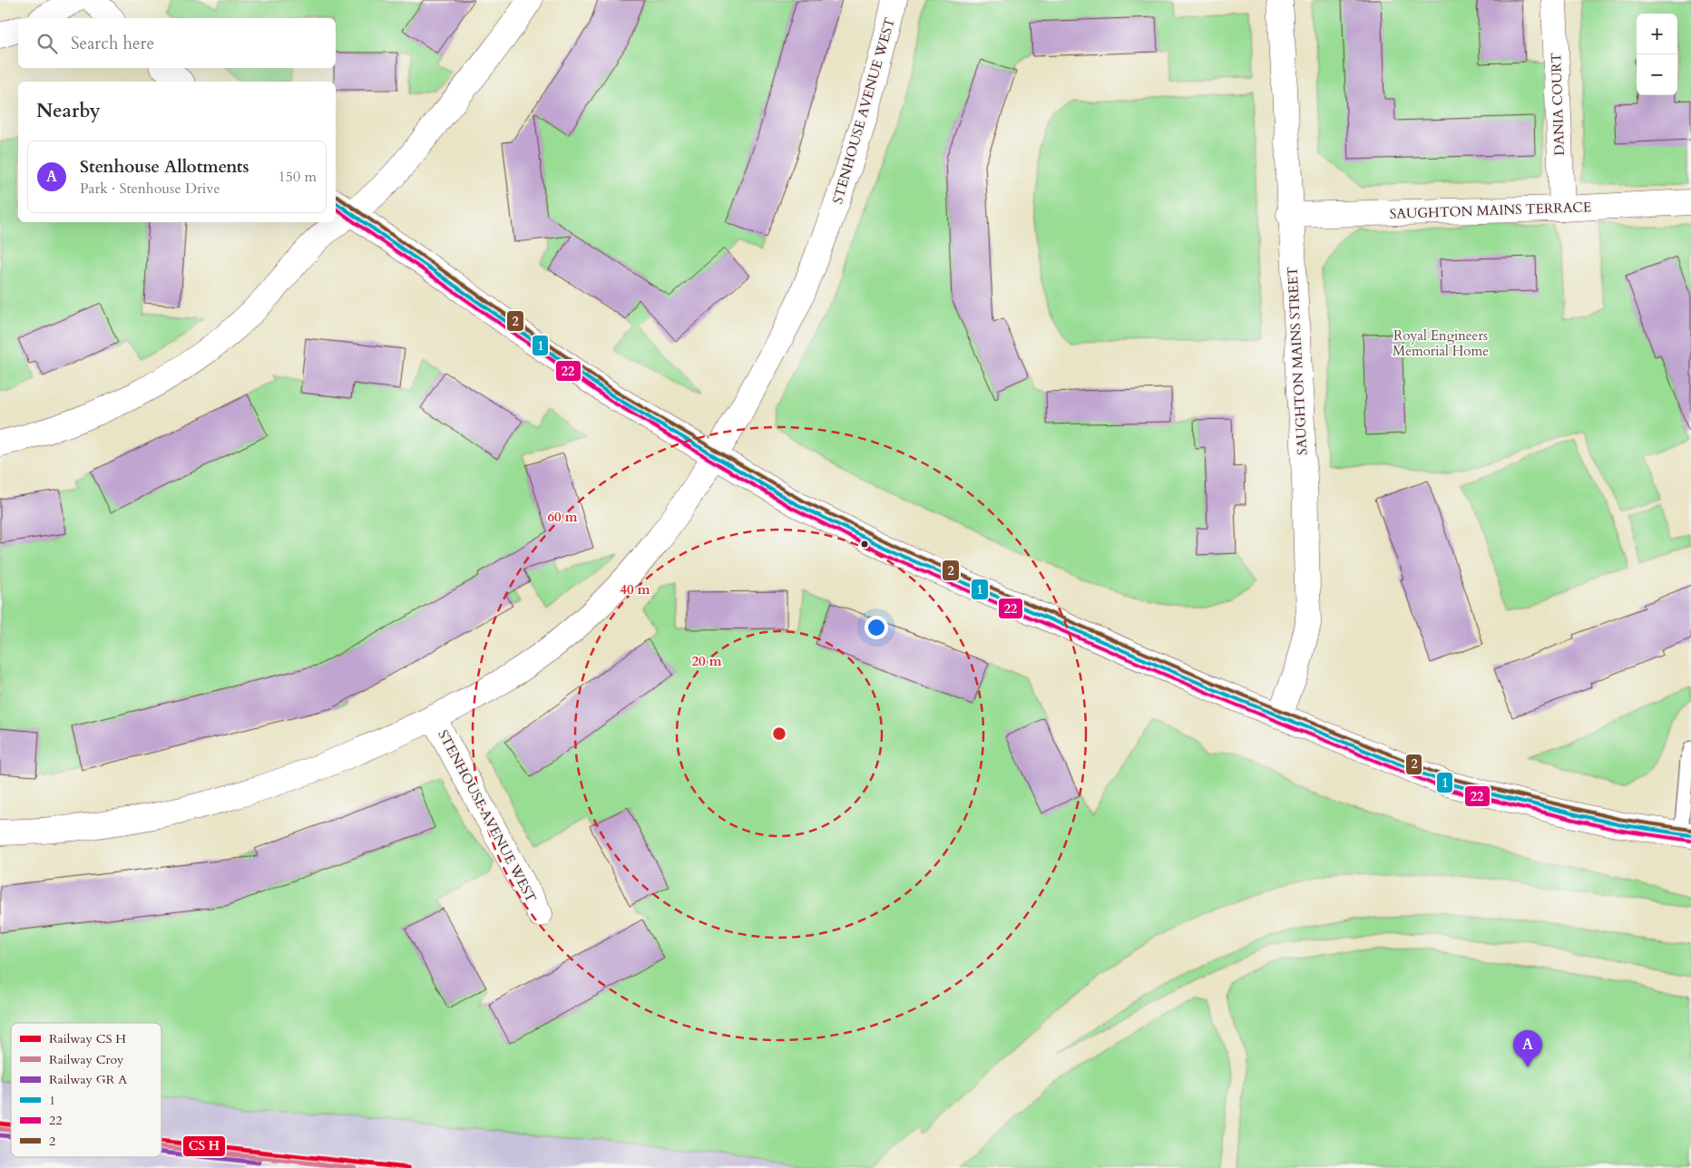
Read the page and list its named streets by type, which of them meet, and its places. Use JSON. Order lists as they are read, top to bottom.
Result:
{
  "streets": {
    "street": [
      "DANIA COURT",
      "STENHOUSE AVENUE WEST",
      "SAUGHTON MAINS TERRACE",
      "SAUGHTON MAINS STREET"
    ]
  },
  "crossings": [
    ["DANIA COURT", "SAUGHTON MAINS TERRACE"],
    ["SAUGHTON MAINS TERRACE", "SAUGHTON MAINS STREET"]
  ],
  "parks": ["Royal Engineers Memorial Home"],
  "lines": [
    "transit line 2",
    "transit line 1",
    "transit line 22",
    "rail line Croy"
  ],
  "legend": [
    "Railway CS H",
    "Railway Croy",
    "Railway GR A",
    "1",
    "22",
    "2"
  ],
  "page": {
    "map_buttons": ["+", "−"],
    "search": "Search here",
    "heading": "Nearby",
    "list": [
      {
        "mark": "A",
        "name": "Stenhouse Allotments",
        "note": "Park · Stenhouse Drive",
        "value": "150 m"
      }
    ],
    "pins": "A"
  },
  "rings": ["60 m", "40 m", "20 m"]
}
